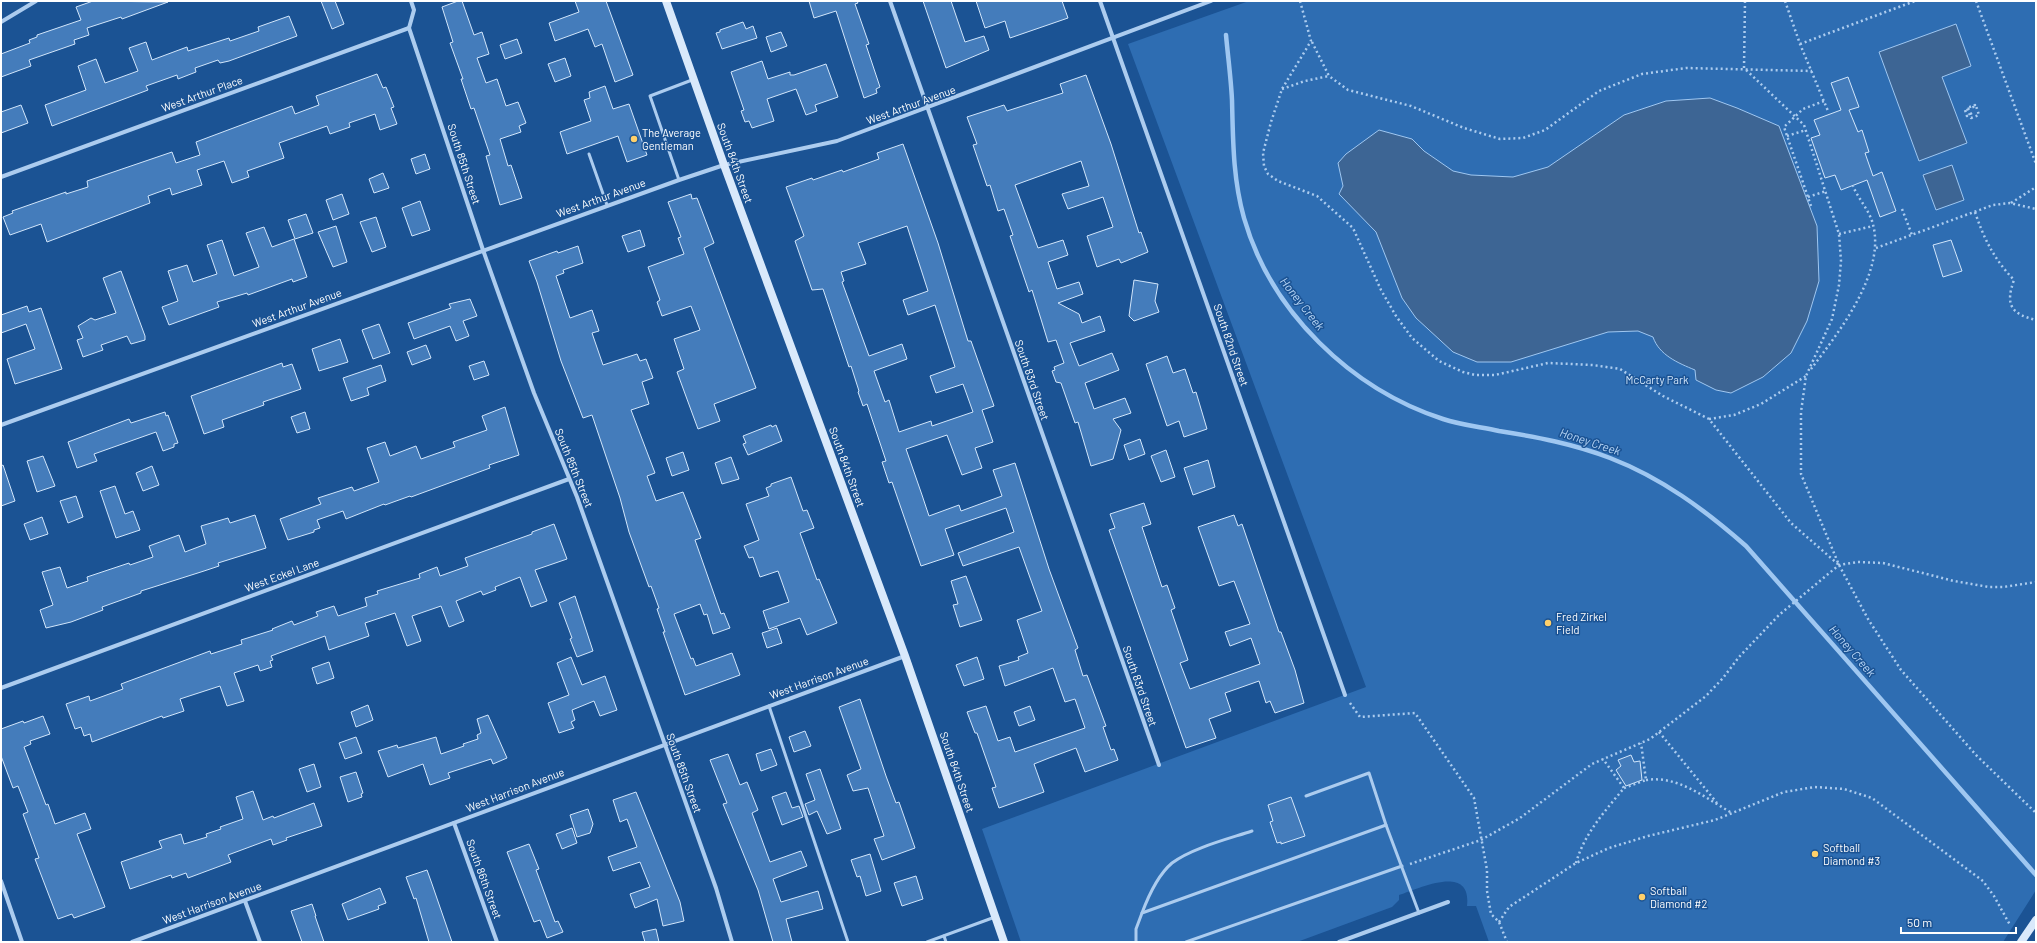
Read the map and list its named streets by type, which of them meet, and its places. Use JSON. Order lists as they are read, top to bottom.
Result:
{
  "streets": {
    "street": [
      "West Arthur Place",
      "West Arthur Avenue",
      "South 84th Street",
      "South 85th Street",
      "South 82nd Street",
      "South 83rd Street",
      "West Eckel Lane",
      "West Harrison Avenue",
      "South 86th Street"
    ]
  },
  "crossings": [
    ["West Arthur Place", "South 85th Street"],
    ["West Arthur Avenue", "South 84th Street"],
    ["West Arthur Avenue", "South 85th Street"],
    ["West Arthur Avenue", "South 82nd Street"],
    ["West Arthur Avenue", "South 83rd Street"],
    ["South 84th Street", "West Harrison Avenue"],
    ["South 85th Street", "West Eckel Lane"],
    ["South 85th Street", "West Harrison Avenue"],
    ["West Harrison Avenue", "South 86th Street"]
  ],
  "water": ["Honey Creek"],
  "parks": ["McCarty Park"],
  "places": [
    "The Average Gentleman",
    "Fred Zirkel Field",
    "Softball Diamond #3",
    "Softball Diamond #2"
  ],
  "scale_bar": "50 m"
}
